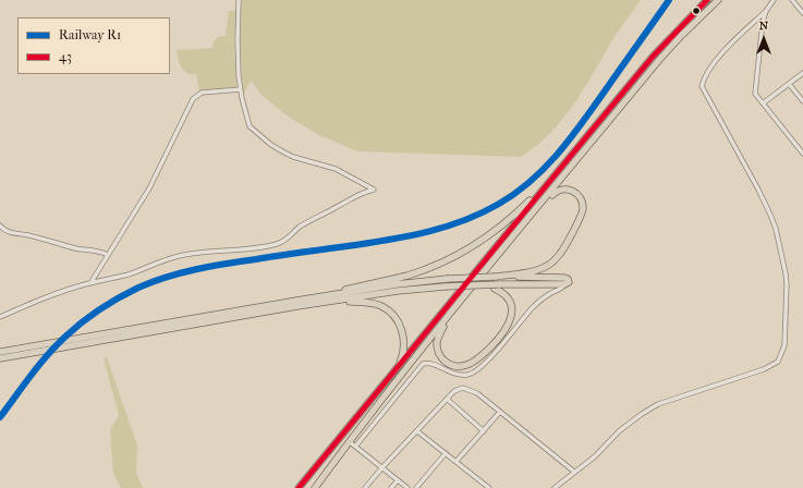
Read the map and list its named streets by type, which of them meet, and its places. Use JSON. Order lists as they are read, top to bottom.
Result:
{
  "lines": ["rail line R1", "transit line 43"],
  "legend": ["Railway R1", "43"],
  "north": "top"
}
